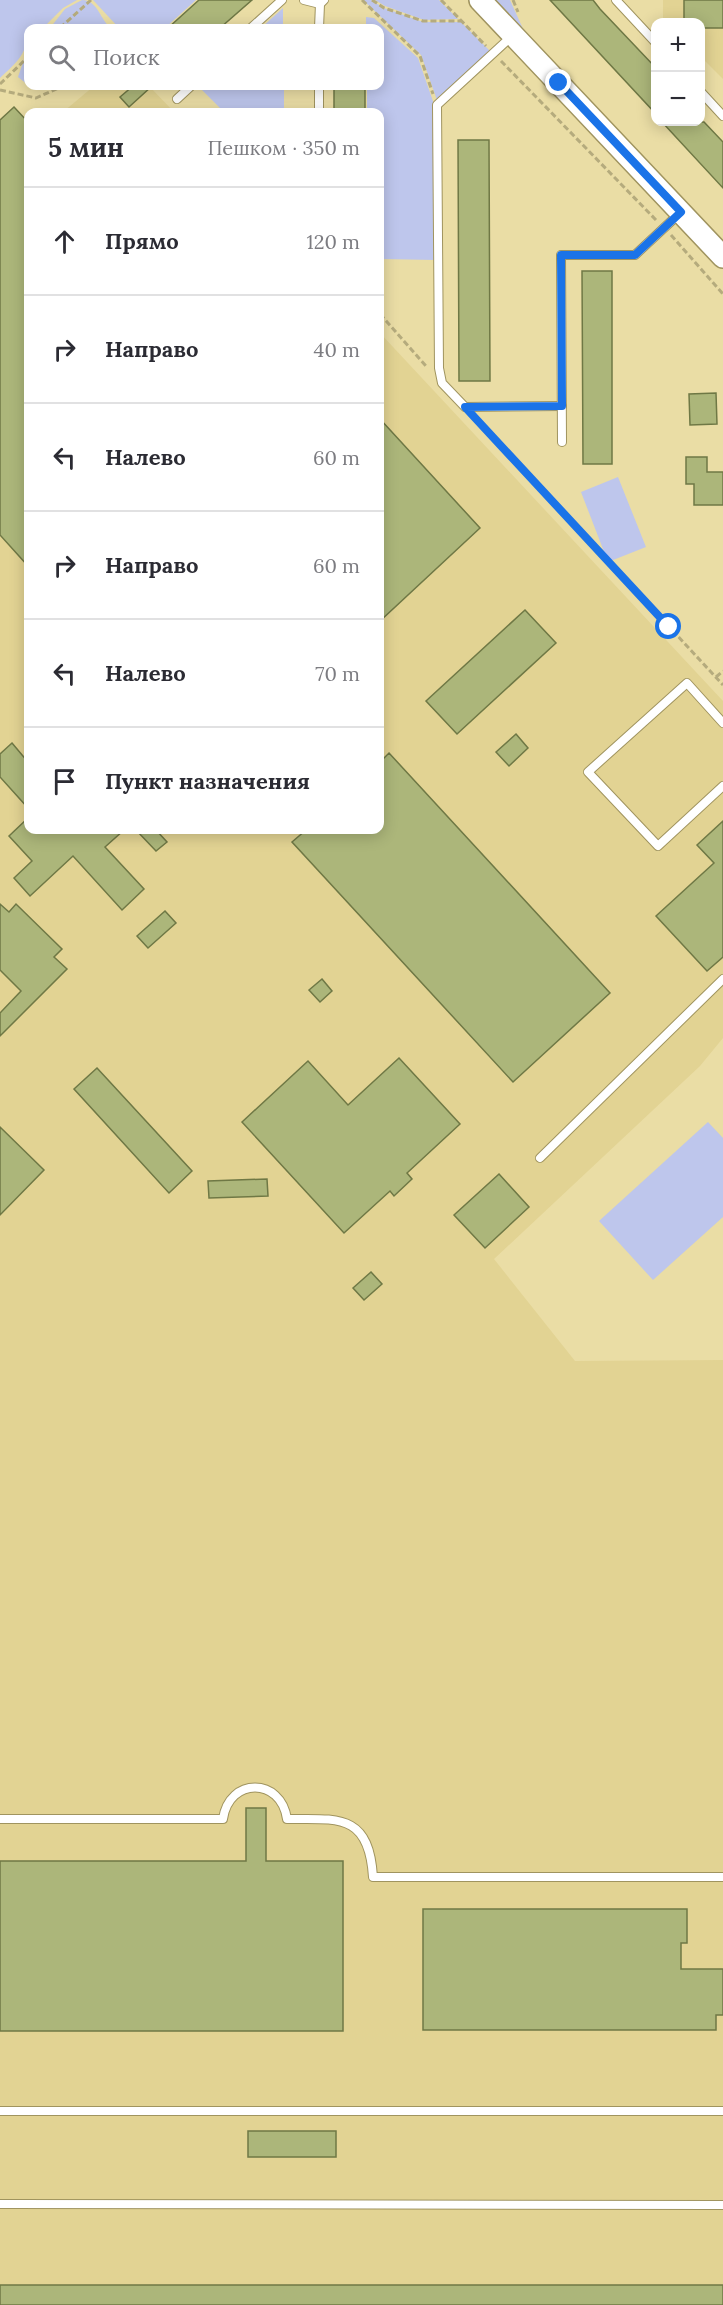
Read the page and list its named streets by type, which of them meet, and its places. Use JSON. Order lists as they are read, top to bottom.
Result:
{
  "page": {
    "map_buttons": ["+", "−"],
    "search": "Поиск",
    "heading": ["5 мин", "Пешком · 350 m"],
    "list": [
      ["Прямо", "120 m"],
      ["Направо", "40 m"],
      ["Налево", "60 m"],
      ["Направо", "60 m"],
      ["Налево", "70 m"],
      "Пункт назначения"
    ]
  }
}
